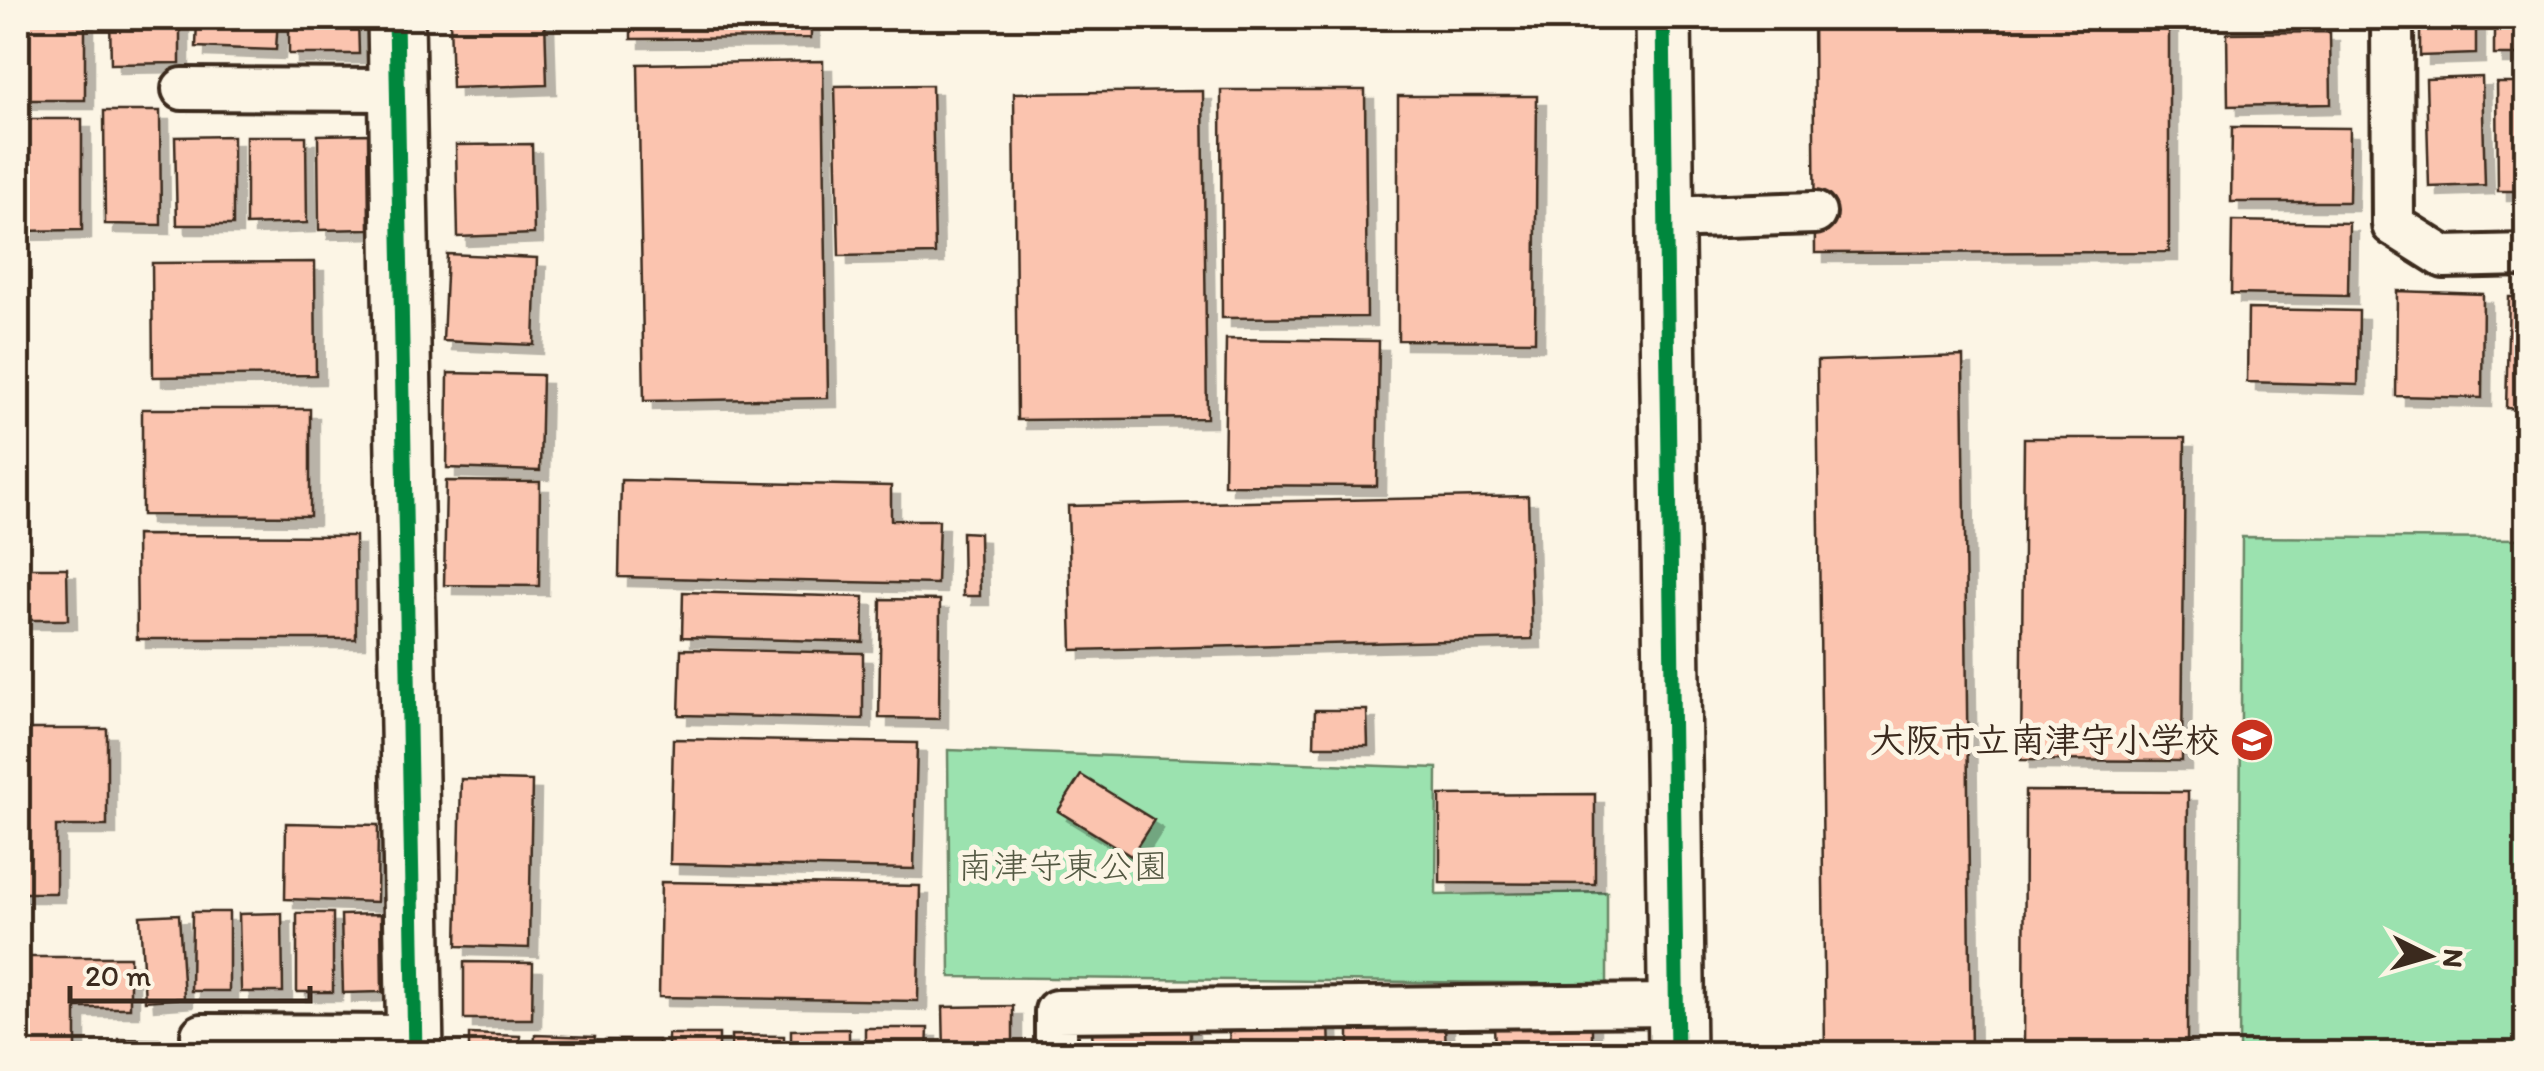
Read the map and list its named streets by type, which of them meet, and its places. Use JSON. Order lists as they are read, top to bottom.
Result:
{
  "parks": ["南津守東公園"],
  "places": {
    "school or university": ["大阪市立南津守小学校"]
  },
  "scale_bar": "20 m",
  "north": "right"
}
